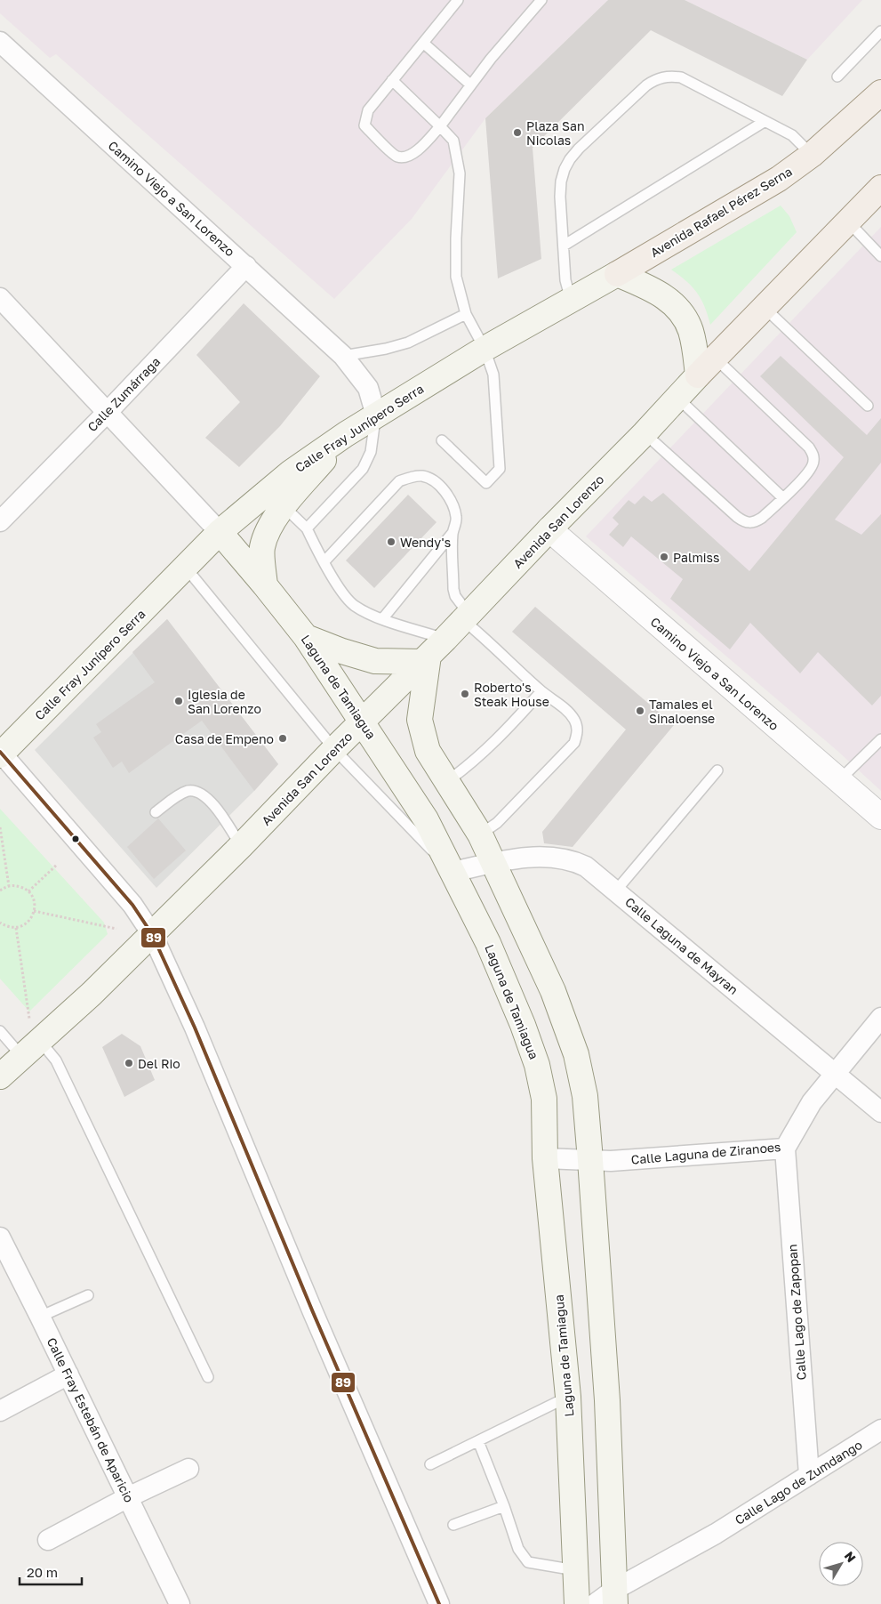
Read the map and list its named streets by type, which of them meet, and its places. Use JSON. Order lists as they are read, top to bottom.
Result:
{
  "streets": {
    "main road": [
      "Avenida Rafael Pérez Serna",
      "Calle Fray Junípero Serra",
      "Avenida San Lorenzo",
      "Laguna de Tamiagua"
    ],
    "street": [
      "Camino Viejo a San Lorenzo",
      "Calle Zumárraga",
      "Calle Laguna de Mayran",
      "Calle Laguna de Ziranoes",
      "Calle Lago de Zapopan",
      "Calle Fray Estebán de Aparicio",
      "Calle Lago de Zumdango"
    ]
  },
  "crossings": [
    ["Camino Viejo a San Lorenzo", "Calle Zumárraga"],
    ["Camino Viejo a San Lorenzo", "Calle Fray Junípero Serra"],
    ["Camino Viejo a San Lorenzo", "Avenida San Lorenzo"],
    ["Avenida Rafael Pérez Serna", "Calle Fray Junípero Serra"],
    ["Calle Fray Junípero Serra", "Laguna de Tamiagua"],
    ["Avenida San Lorenzo", "Laguna de Tamiagua"],
    ["Laguna de Tamiagua", "Calle Laguna de Mayran"],
    ["Laguna de Tamiagua", "Calle Laguna de Ziranoes"],
    ["Calle Laguna de Mayran", "Calle Laguna de Ziranoes"],
    ["Calle Laguna de Ziranoes", "Calle Lago de Zapopan"],
    ["Calle Lago de Zapopan", "Calle Lago de Zumdango"]
  ],
  "places": [
    "Plaza San Nicolas",
    "Wendy's",
    "Palmiss",
    "Roberto's Steak House",
    "Iglesia de San Lorenzo",
    "Tamales el Sinaloense",
    "Casa de Empeno",
    "Del Rio"
  ],
  "lines": ["transit line 89"],
  "scale_bar": "20 m",
  "north": "top right"
}
